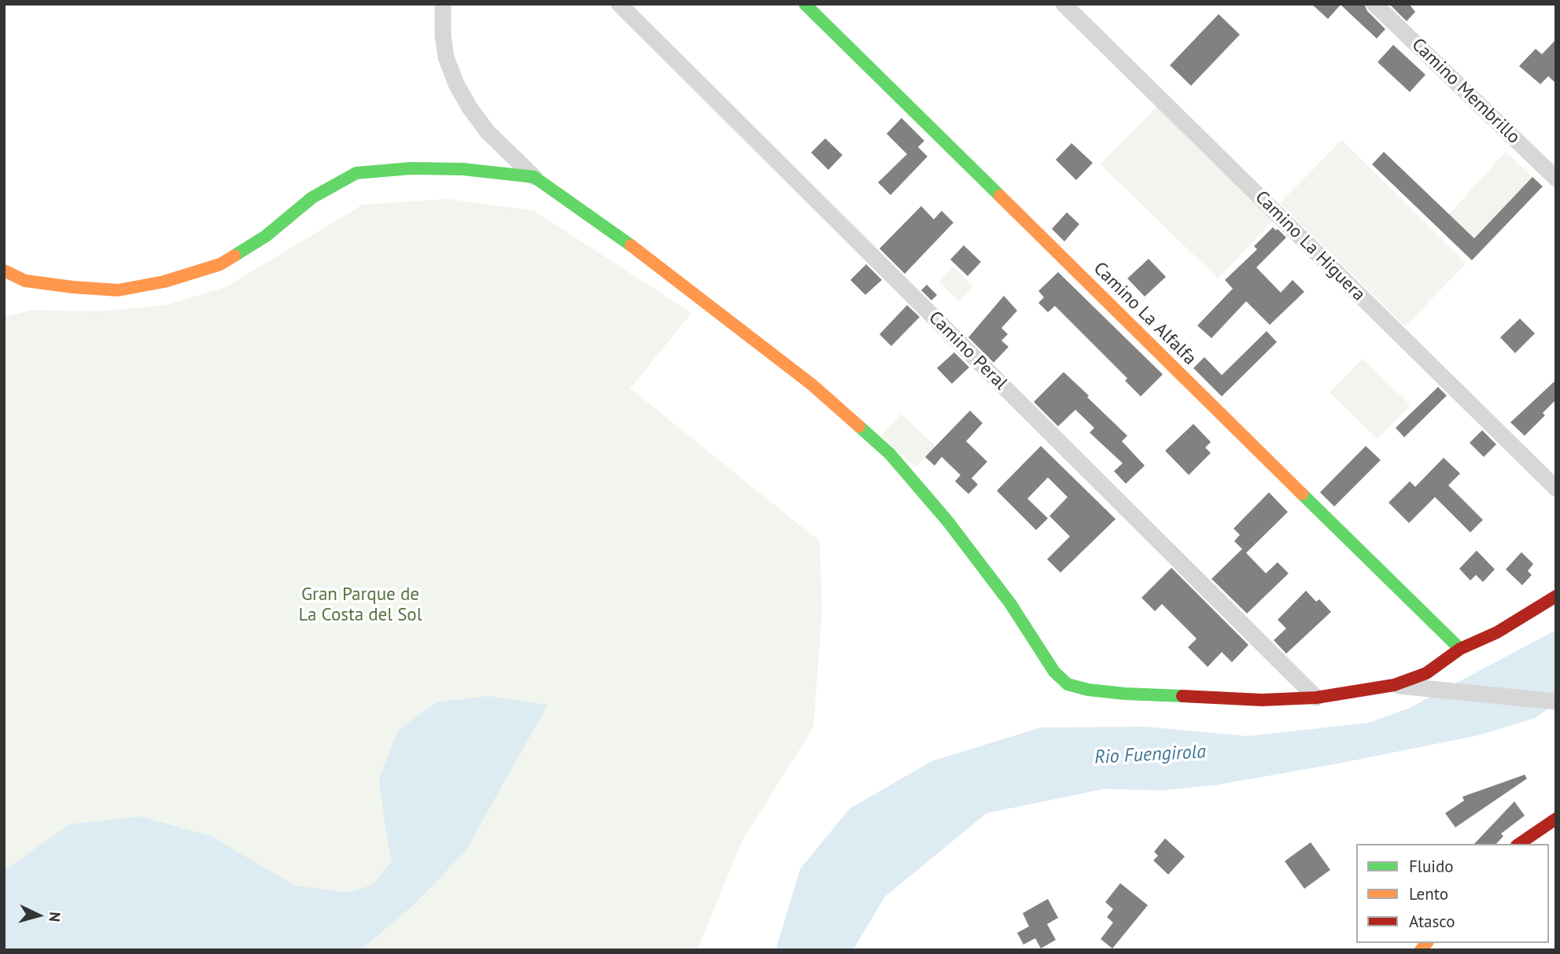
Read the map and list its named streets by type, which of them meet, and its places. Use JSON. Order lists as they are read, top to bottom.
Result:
{
  "streets": {
    "street": [
      "Camino Membrillo",
      "Camino La Higuera",
      "Camino La Alfalfa",
      "Camino Peral"
    ]
  },
  "water": ["Rio Fuengirola"],
  "parks": ["Gran Parque de La Costa del Sol"],
  "legend": ["Fluido", "Lento", "Atasco"],
  "north": "right"
}
